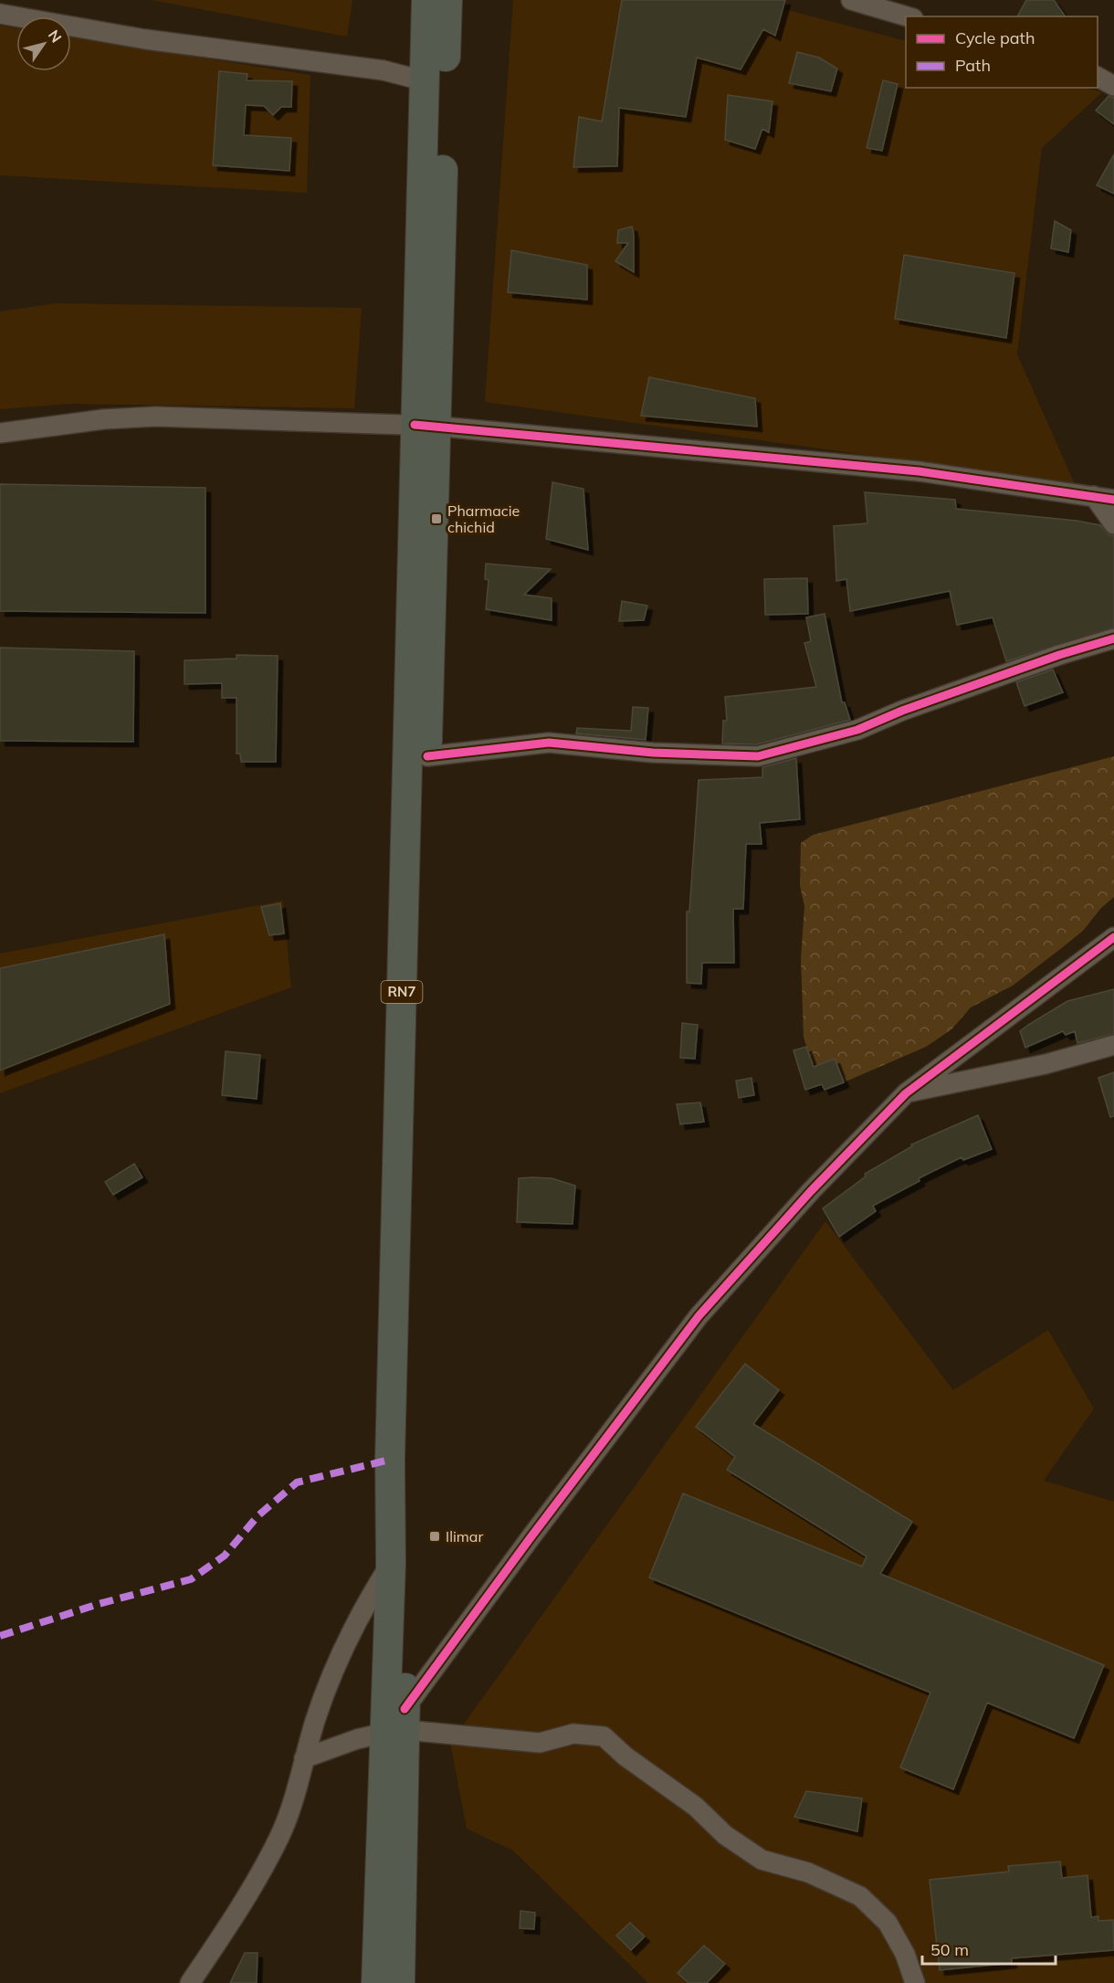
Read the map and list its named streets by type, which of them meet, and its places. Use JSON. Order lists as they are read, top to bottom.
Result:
{
  "streets": {
    "highway": ["RN7"]
  },
  "places": {
    "transit": ["Pharmacie chichid", "Ilimar"]
  },
  "legend": ["Cycle path", "Path"],
  "scale_bar": "50 m",
  "north": "top right"
}
